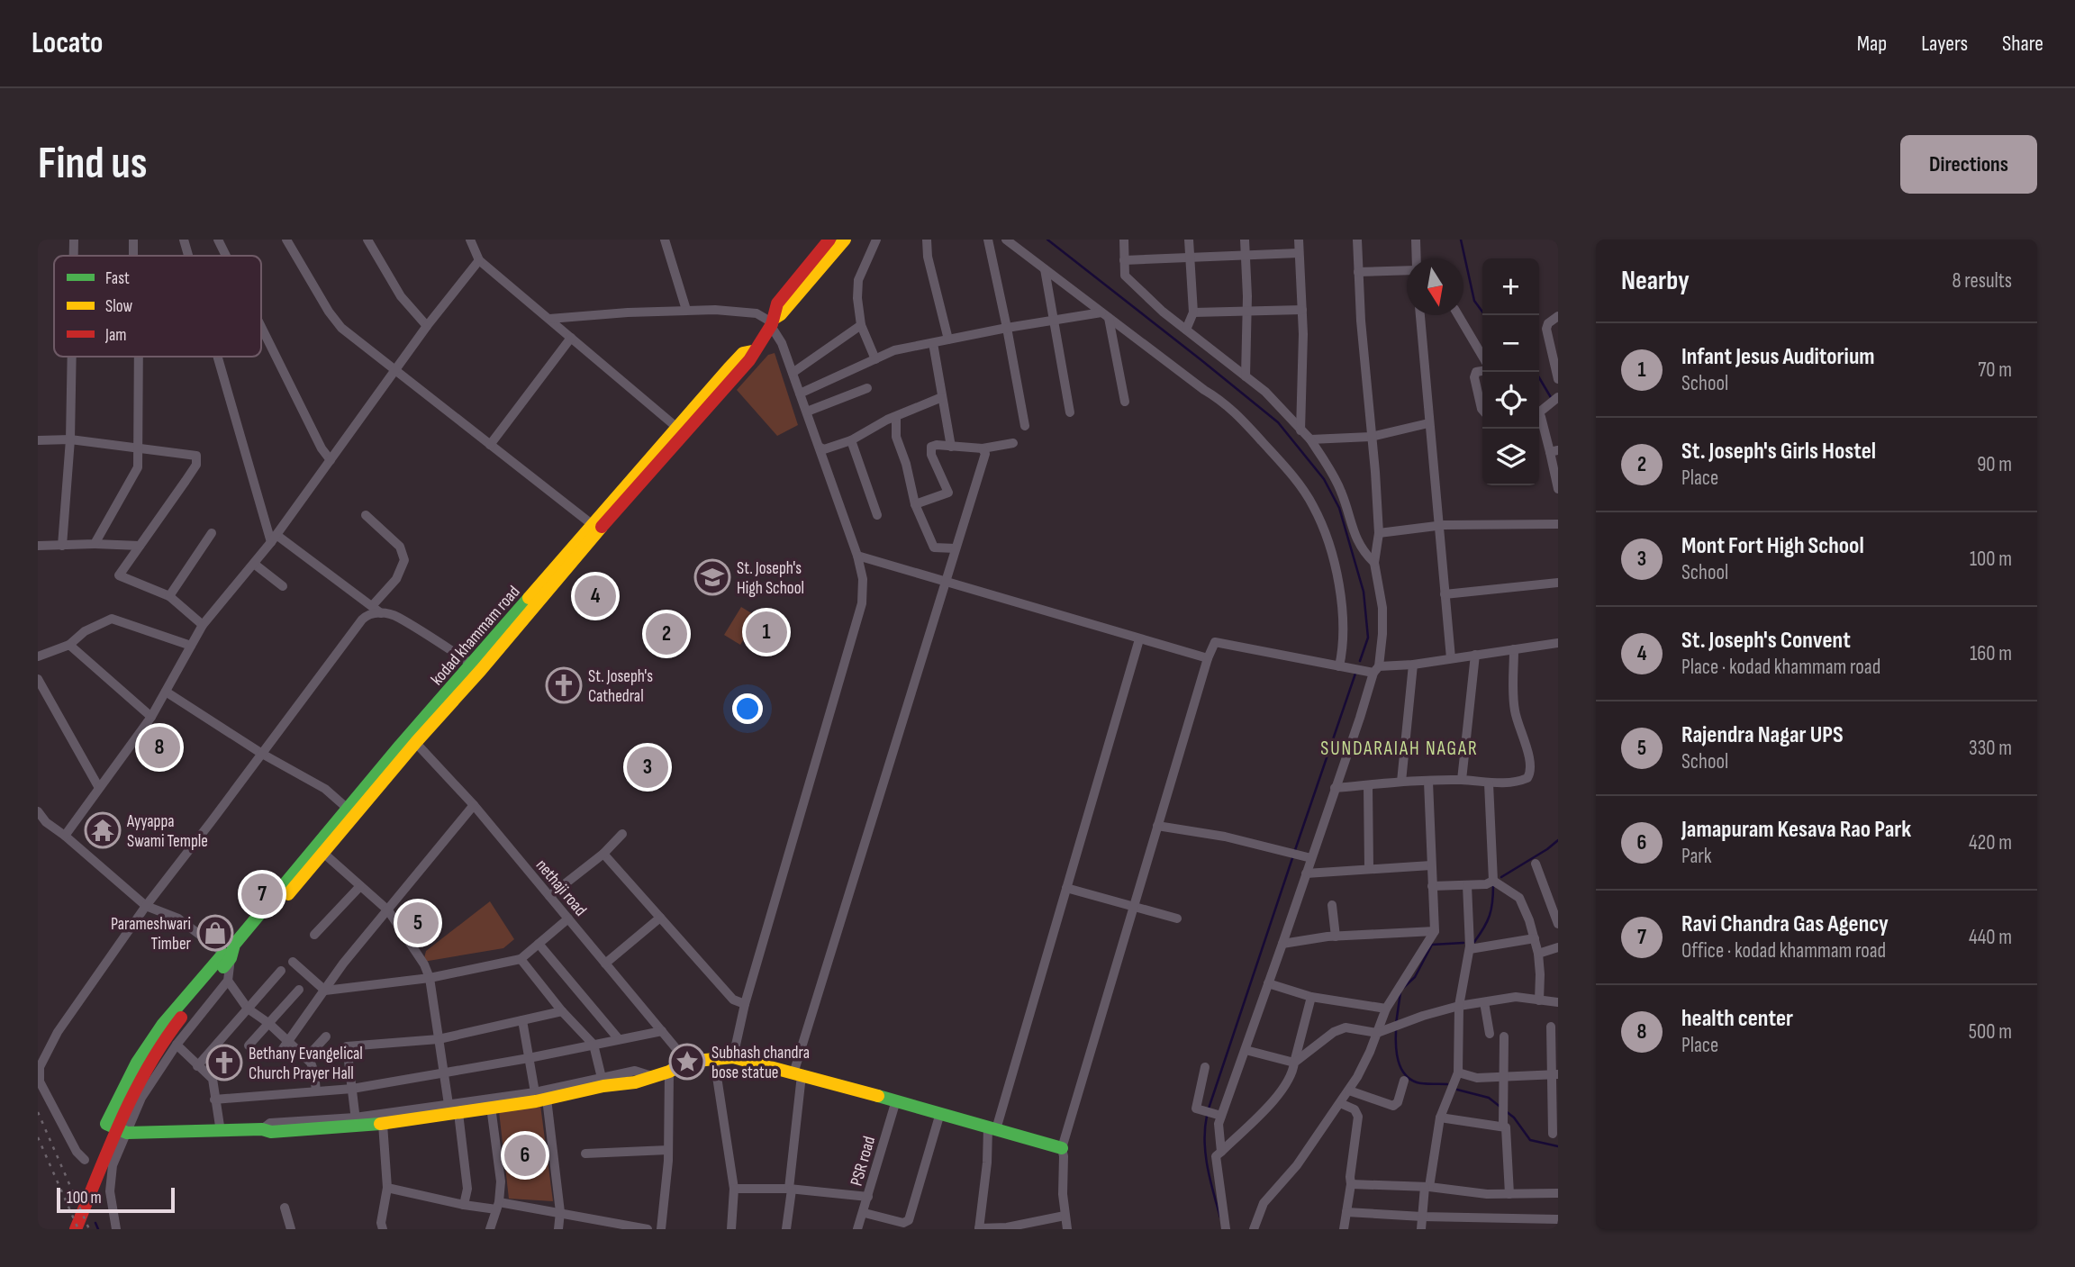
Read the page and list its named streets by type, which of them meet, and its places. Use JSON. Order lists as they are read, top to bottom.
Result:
{
  "streets": {
    "main road": ["kodad khammam road"],
    "street": ["nethaji road", "PSR road"]
  },
  "crossings": [
    ["kodad khammam road", "nethaji road"]
  ],
  "districts": ["SUNDARAIAH NAGAR"],
  "places": {
    "school or university": ["St. Joseph's High School"],
    "church": ["St. Joseph's Cathedral", "Bethany Evangelical Church Prayer Hall"],
    "temple": ["Ayyappa Swami Temple"],
    "shop": ["Parameshwari Timber"],
    "place": ["Subhash chandra bose statue"]
  },
  "legend": ["Fast", "Slow", "Jam"],
  "scale_bar": "100 m",
  "north": "bottom",
  "page": {
    "header": "Locato",
    "nav": ["Map", "Layers", "Share"],
    "buttons": "Directions",
    "title": "Find us",
    "heading": ["Nearby", "8 results"],
    "map_buttons": ["+", "−"],
    "list": [
      {
        "mark": "1",
        "name": "Infant Jesus Auditorium",
        "note": "School",
        "value": "70 m"
      },
      {
        "mark": "2",
        "name": "St. Joseph's Girls Hostel",
        "note": "Place",
        "value": "90 m"
      },
      {
        "mark": "3",
        "name": "Mont Fort High School",
        "note": "School",
        "value": "100 m"
      },
      {
        "mark": "4",
        "name": "St. Joseph's Convent",
        "note": "Place · kodad khammam road",
        "value": "160 m"
      },
      {
        "mark": "5",
        "name": "Rajendra Nagar UPS",
        "note": "School",
        "value": "330 m"
      },
      {
        "mark": "6",
        "name": "Jamapuram Kesava Rao Park",
        "note": "Park",
        "value": "420 m"
      },
      {
        "mark": "7",
        "name": "Ravi Chandra Gas Agency",
        "note": "Office · kodad khammam road",
        "value": "440 m"
      },
      {
        "mark": "8",
        "name": "health center",
        "note": "Place",
        "value": "500 m"
      }
    ],
    "pins": [
      "4",
      "1",
      "2",
      "8",
      "3",
      "7",
      "5",
      "6"
    ],
    "scale": "100 m"
  }
}
